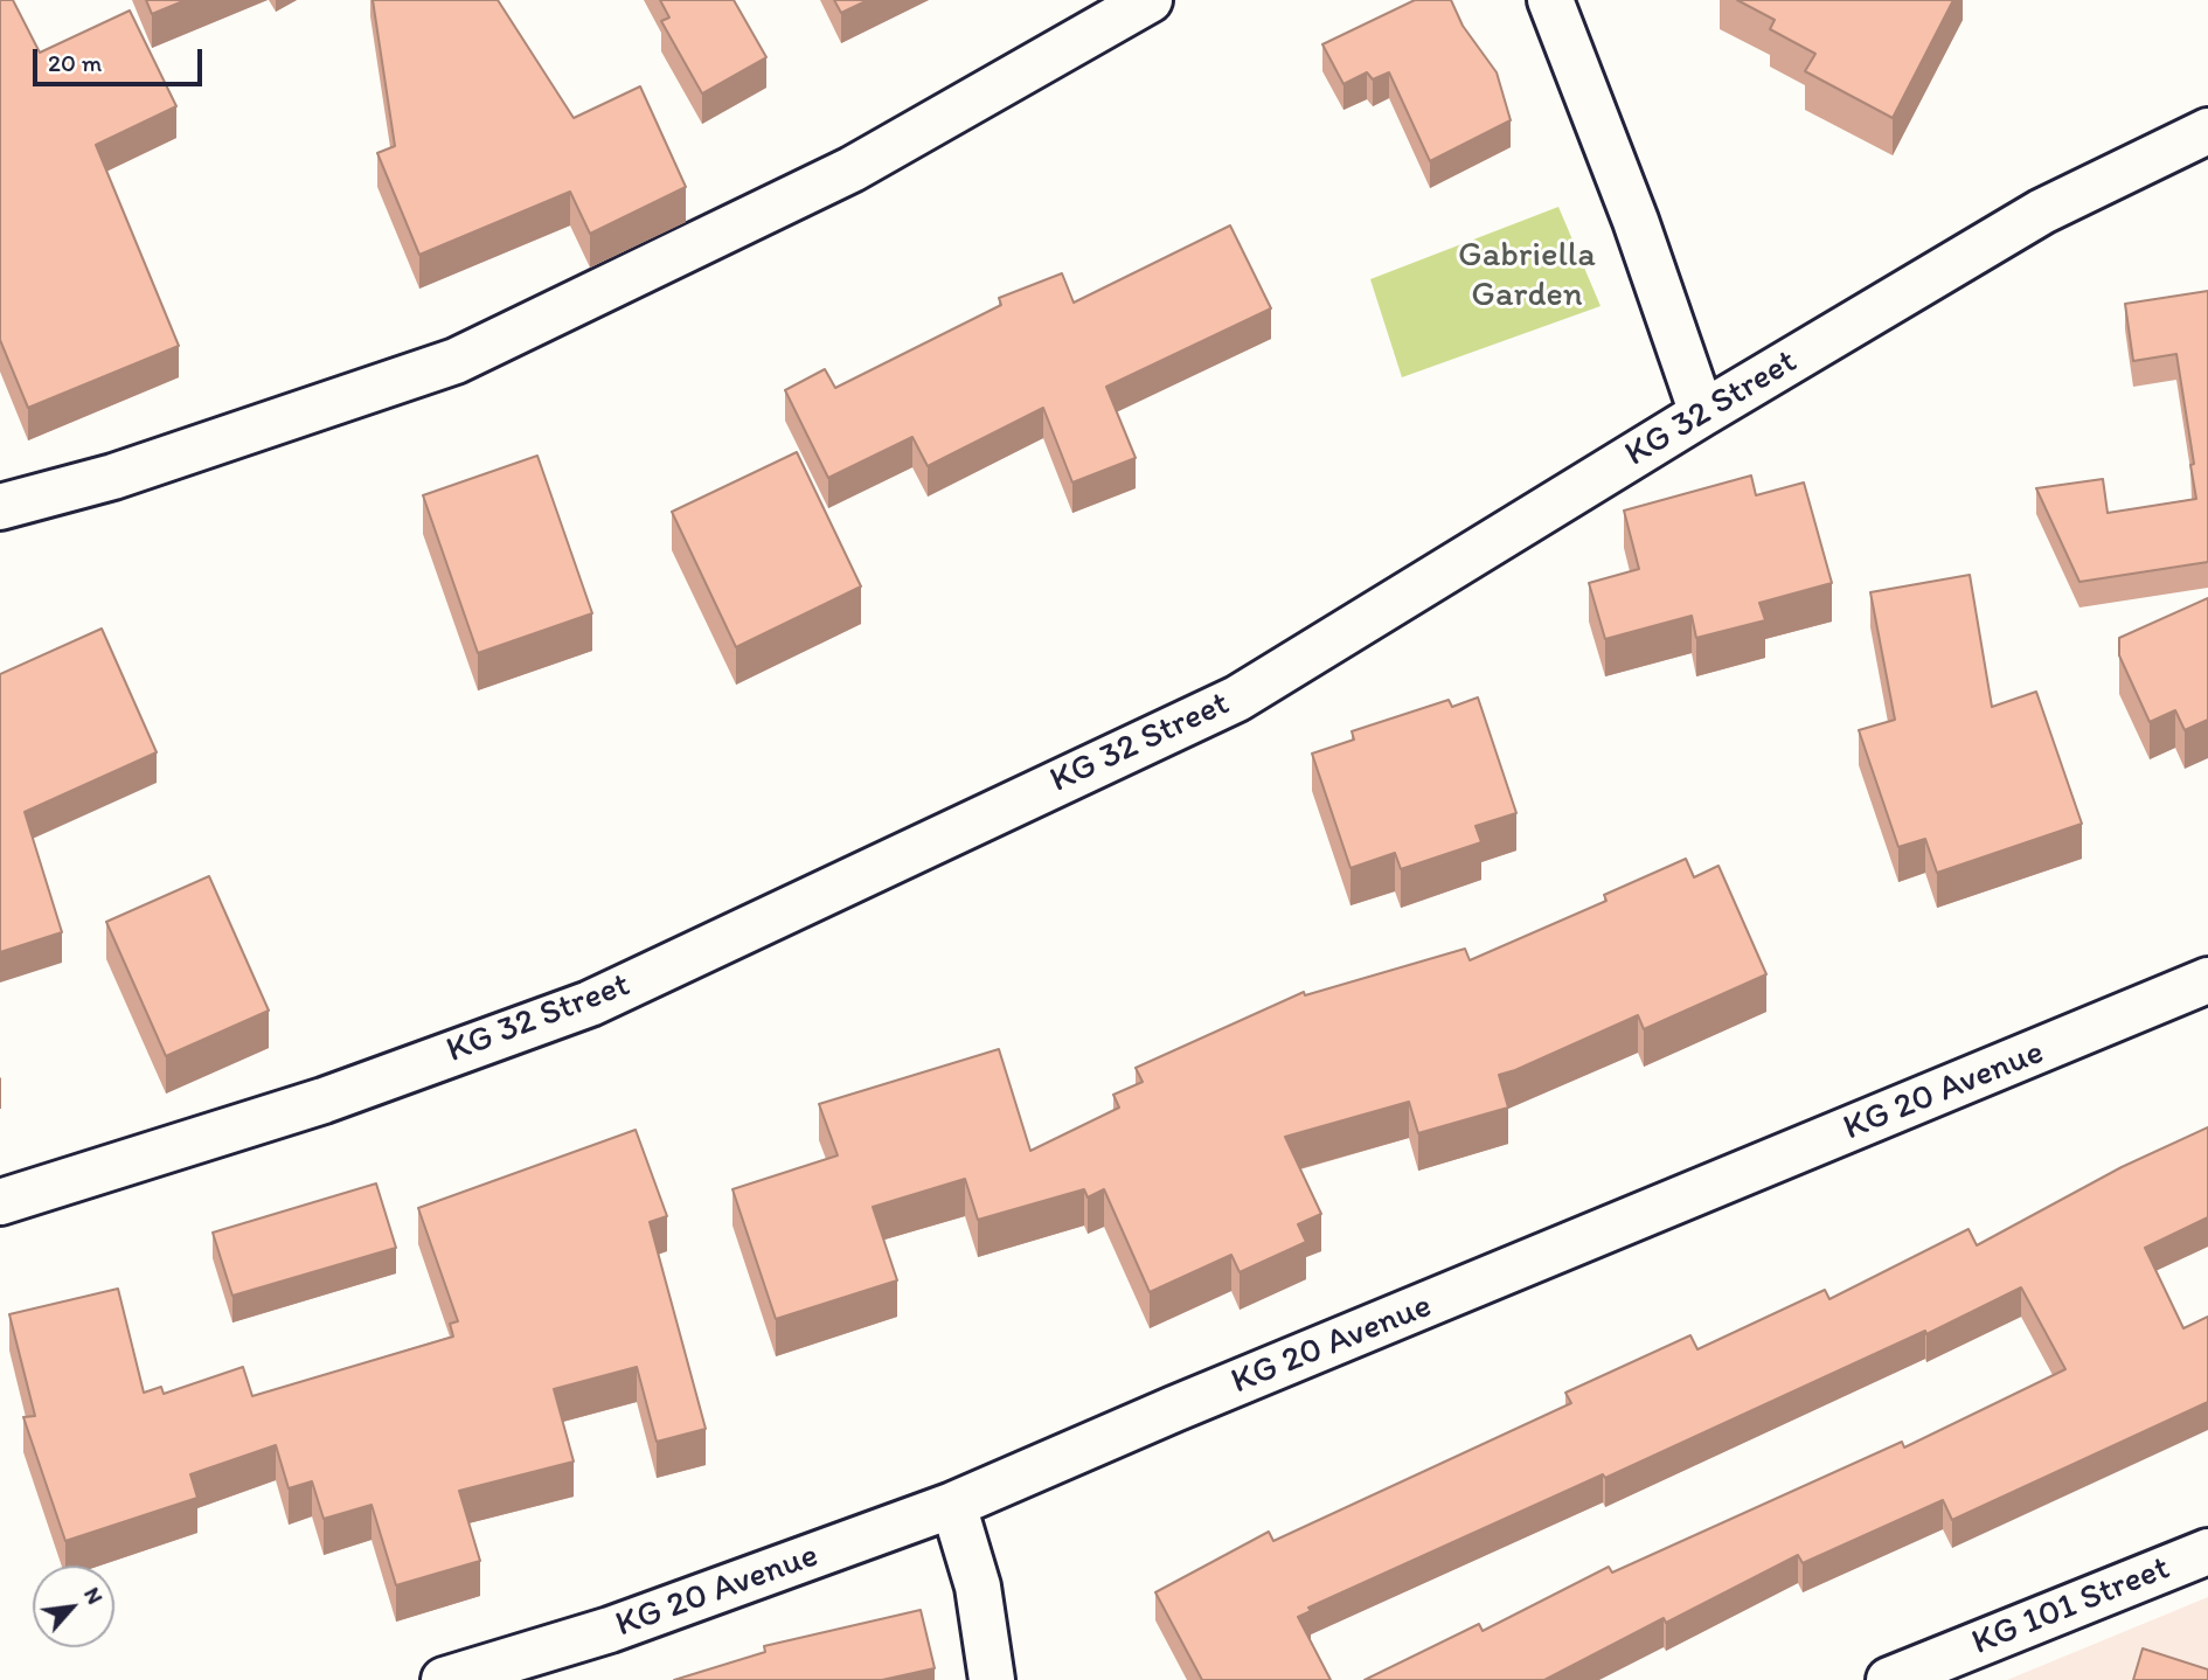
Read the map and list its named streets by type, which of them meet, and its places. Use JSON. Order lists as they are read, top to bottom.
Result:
{
  "streets": {
    "street": ["KG 32 Street", "KG 20 Avenue", "KG 101 Street"]
  },
  "parks": ["Gabriella Garden"],
  "scale_bar": "20 m",
  "north": "top right"
}
